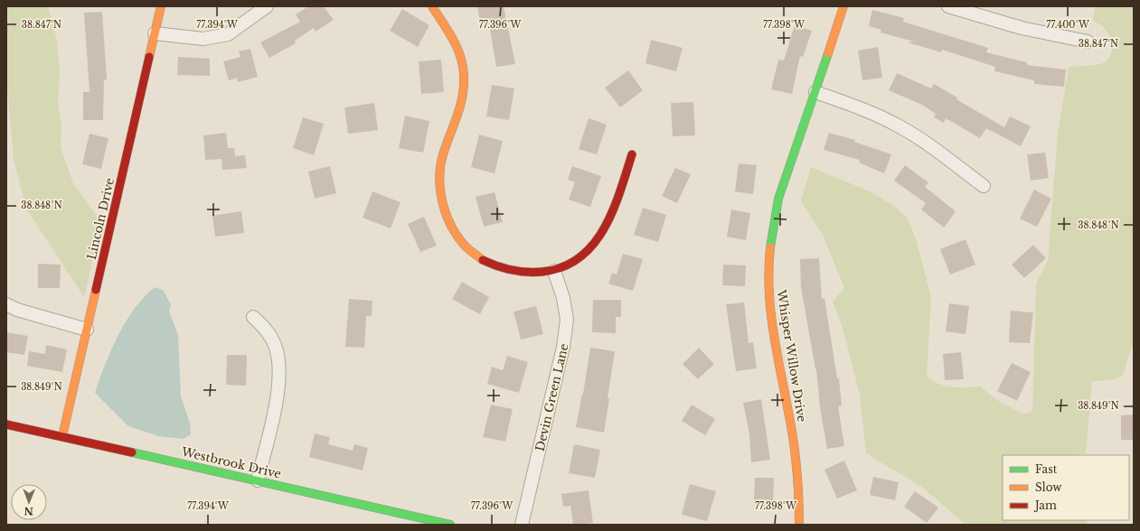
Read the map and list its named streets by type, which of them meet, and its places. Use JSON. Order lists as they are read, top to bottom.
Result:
{
  "streets": {
    "street": [
      "Lincoln Drive",
      "Whisper Willow Drive",
      "Devin Green Lane",
      "Westbrook Drive"
    ]
  },
  "crossings": [
    ["Lincoln Drive", "Westbrook Drive"]
  ],
  "legend": ["Fast", "Slow", "Jam"],
  "north": "bottom",
  "coordinates": [
    "38.847°N",
    "77.394°W",
    "77.396°W",
    "77.398°W",
    "77.400°W",
    "38.848°N",
    "38.849°N"
  ]
}
